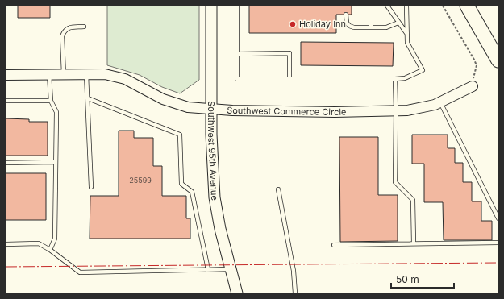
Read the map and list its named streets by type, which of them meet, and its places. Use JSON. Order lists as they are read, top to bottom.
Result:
{
  "streets": {
    "main road": ["Southwest 95th Avenue"],
    "street": ["Southwest Commerce Circle"]
  },
  "crossings": [
    ["Southwest Commerce Circle", "Southwest 95th Avenue"]
  ],
  "places": ["Holiday Inn"],
  "house_numbers": ["25599"],
  "scale_bar": "50 m"
}
